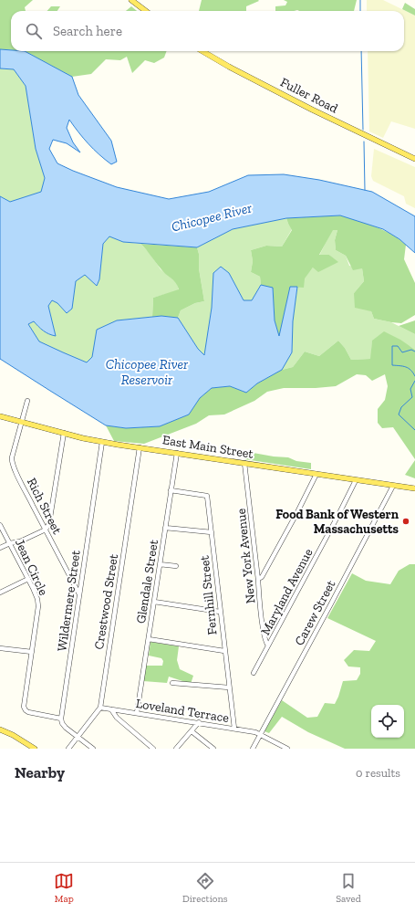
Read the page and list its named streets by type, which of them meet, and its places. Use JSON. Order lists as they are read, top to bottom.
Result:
{
  "streets": {
    "main road": ["Fuller Road", "East Main Street"],
    "street": [
      "Rich Street",
      "New York Avenue",
      "Jean Circle",
      "Glendale Street",
      "Maryland Avenue",
      "Fernhill Street",
      "Wildermere Street",
      "Crestwood Street",
      "Carew Street",
      "Loveland Terrace"
    ]
  },
  "crossings": [
    ["East Main Street", "Rich Street"],
    ["East Main Street", "New York Avenue"],
    ["East Main Street", "Glendale Street"],
    ["East Main Street", "Maryland Avenue"],
    ["East Main Street", "Wildermere Street"],
    ["East Main Street", "Crestwood Street"],
    ["East Main Street", "Carew Street"],
    ["Rich Street", "Wildermere Street"],
    ["New York Avenue", "Maryland Avenue"],
    ["Jean Circle", "Wildermere Street"],
    ["Glendale Street", "Fernhill Street"],
    ["Glendale Street", "Loveland Terrace"],
    ["Fernhill Street", "Loveland Terrace"],
    ["Crestwood Street", "Loveland Terrace"],
    ["Carew Street", "Loveland Terrace"]
  ],
  "water": ["Chicopee River", "Chicopee River Reservoir"],
  "places": ["Food Bank of Western Massachusetts"],
  "page": {
    "search": "Search here",
    "heading": ["Nearby", "0 results"],
    "nav": ["Map", "Directions", "Saved"]
  }
}
